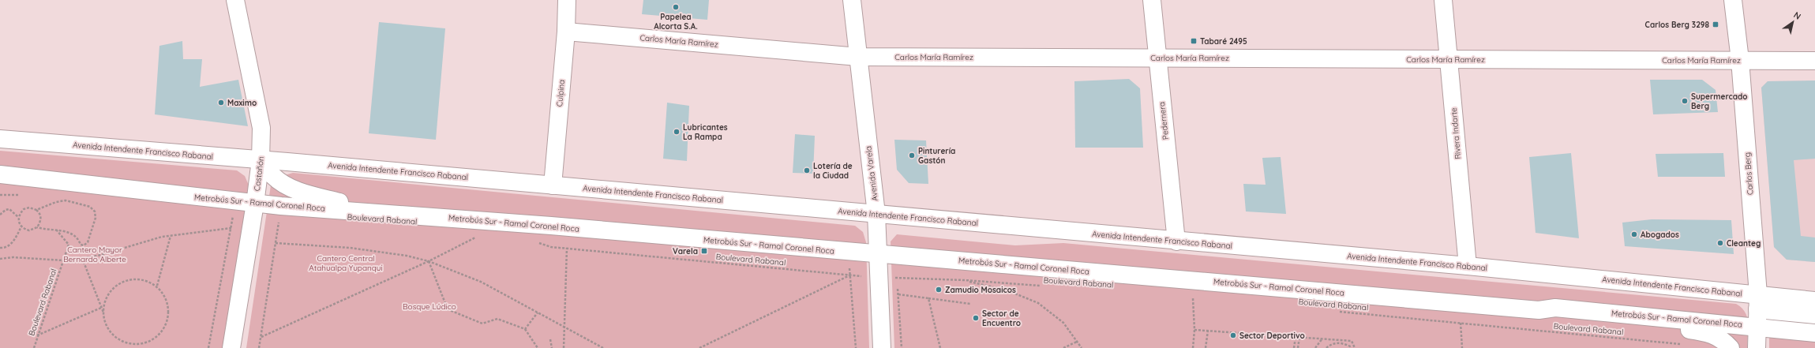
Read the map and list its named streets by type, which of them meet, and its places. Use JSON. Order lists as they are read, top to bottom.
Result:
{
  "streets": {
    "street": [
      "Carlos María Ramírez",
      "Culpina",
      "Pedernera",
      "Rivera Indarte",
      "Avenida Intendente Francisco Rabanal",
      "Castañón",
      "Avenida Varela",
      "Carlos Berg",
      "Metrobús Sur - Ramal Coronel Roca"
    ],
    "path": ["Boulevard Rabanal"]
  },
  "crossings": [
    ["Carlos María Ramírez", "Culpina"],
    ["Carlos María Ramírez", "Pedernera"],
    ["Carlos María Ramírez", "Rivera Indarte"],
    ["Carlos María Ramírez", "Avenida Varela"],
    ["Carlos María Ramírez", "Carlos Berg"],
    ["Culpina", "Avenida Intendente Francisco Rabanal"],
    ["Pedernera", "Avenida Intendente Francisco Rabanal"],
    ["Rivera Indarte", "Avenida Intendente Francisco Rabanal"],
    ["Avenida Intendente Francisco Rabanal", "Castañón"],
    ["Avenida Intendente Francisco Rabanal", "Avenida Varela"],
    ["Avenida Intendente Francisco Rabanal", "Carlos Berg"],
    ["Avenida Intendente Francisco Rabanal", "Metrobús Sur - Ramal Coronel Roca"],
    ["Castañón", "Metrobús Sur - Ramal Coronel Roca"],
    ["Avenida Varela", "Metrobús Sur - Ramal Coronel Roca"],
    ["Carlos Berg", "Metrobús Sur - Ramal Coronel Roca"]
  ],
  "parks": ["Cantero Mayor Bernardo Alberte", "Cantero Central Atahualpa Yupanqui", "Bosque Lúdico"],
  "places": {
    "other": [
      "Papelea Alcorta S.A.",
      "Supermercado Berg",
      "Maximo",
      "Lubricantes La Rampa",
      "Pinturería Gastón",
      "Lotería de la Ciudad",
      "Abogados",
      "Cleanteg",
      "Zamudio Mosaicos",
      "Sector de Encuentro",
      "Sector Deportivo"
    ],
    "transit": ["Carlos Berg 3298", "Tabaré 2495", "Varela"]
  },
  "north": "top right"
}
